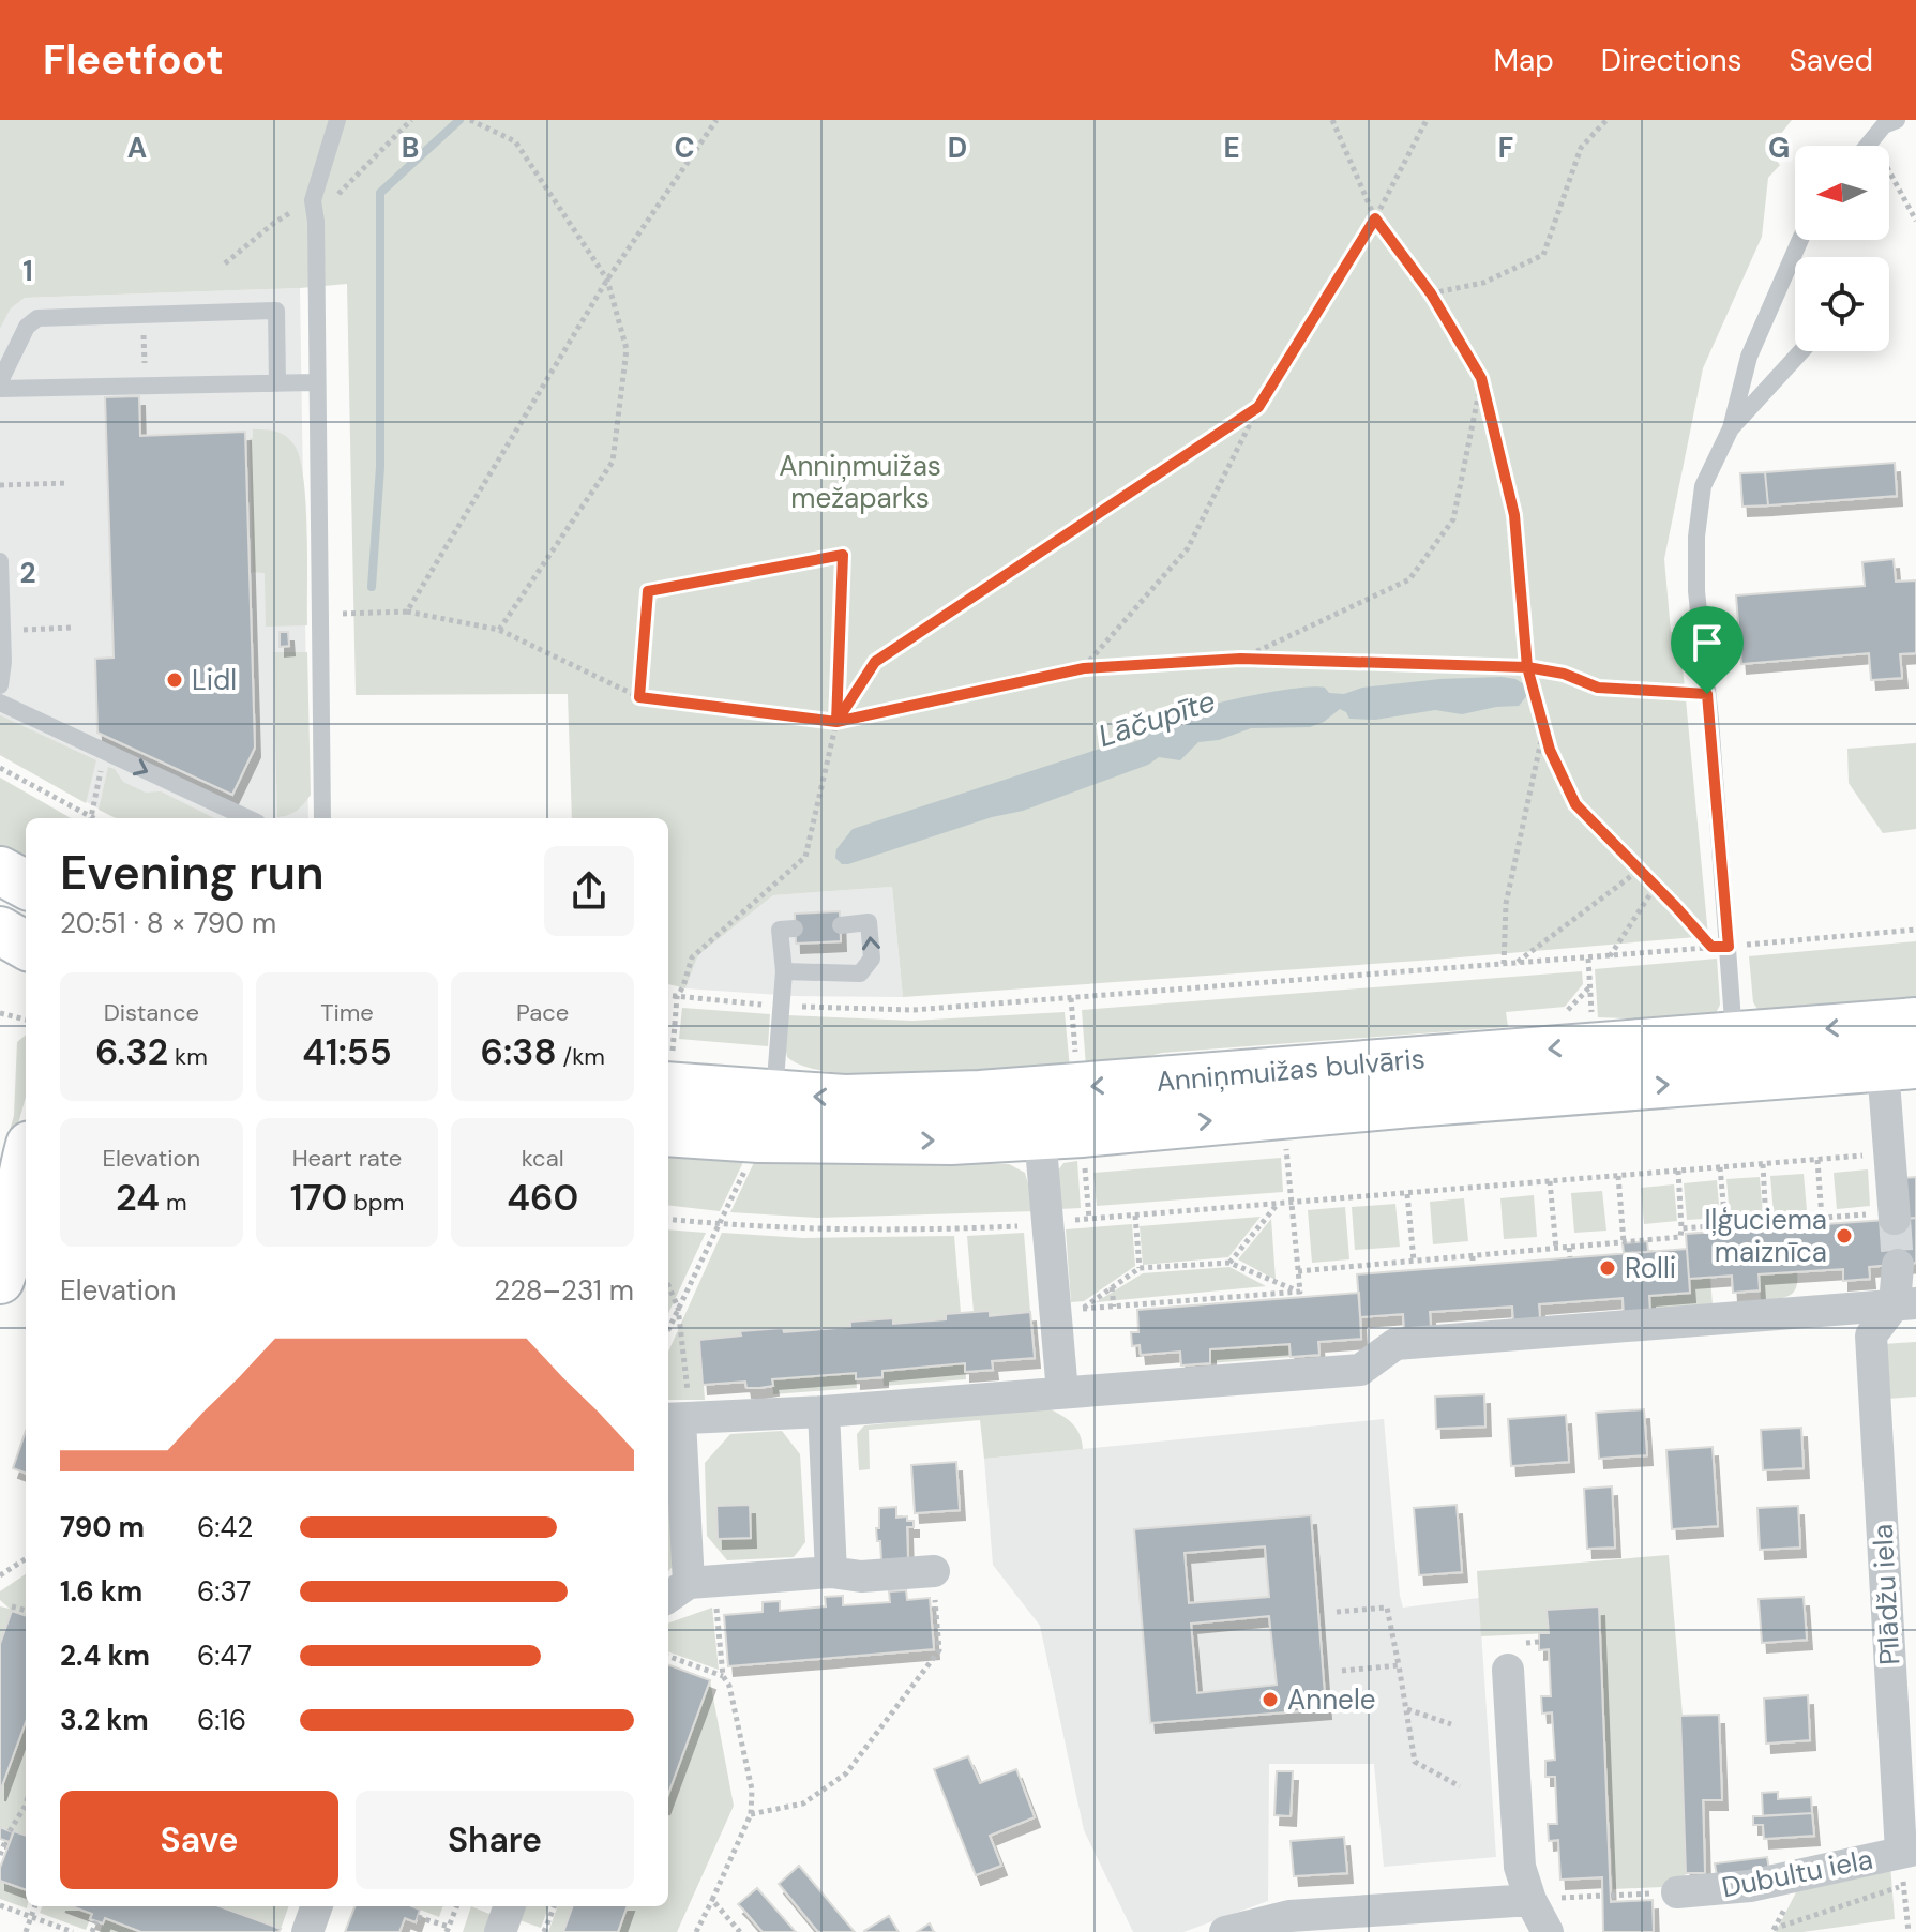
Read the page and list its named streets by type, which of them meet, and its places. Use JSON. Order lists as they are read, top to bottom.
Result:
{
  "streets": {
    "street": ["Anniņmuižas bulvāris", "Pīlādžu iela", "Dubultu iela"]
  },
  "crossings": [
    ["Pīlādžu iela", "Dubultu iela"]
  ],
  "water": ["Lāčupīte"],
  "parks": ["Anniņmuižas mežaparks"],
  "places": [
    "Lidl",
    "Iļģuciema maiznīca",
    "Rolli",
    "Annele"
  ],
  "north": "left",
  "page": {
    "header": "Fleetfoot",
    "nav": ["Map", "Directions", "Saved"],
    "heading": ["Evening run", "20:51 · 8 × 790 m"],
    "stats": [
      ["Distance", "6.32 km"],
      ["Time", "41:55"],
      ["Pace", "6:38 /km"],
      ["Elevation", "24 m"],
      ["Heart rate", "170 bpm"],
      ["kcal", "460"]
    ],
    "chart": ["Elevation", "228–231 m"],
    "list": [
      {
        "name": "790 m",
        "note": "6:42"
      },
      {
        "name": "1.6 km",
        "note": "6:37"
      },
      {
        "name": "2.4 km",
        "note": "6:47"
      },
      {
        "name": "3.2 km",
        "note": "6:16"
      }
    ],
    "buttons": ["Save", "Share"]
  },
  "grid": {
    "columns": [
      "A",
      "B",
      "C",
      "D",
      "E",
      "F",
      "G"
    ],
    "rows": ["1", "2"]
  }
}
